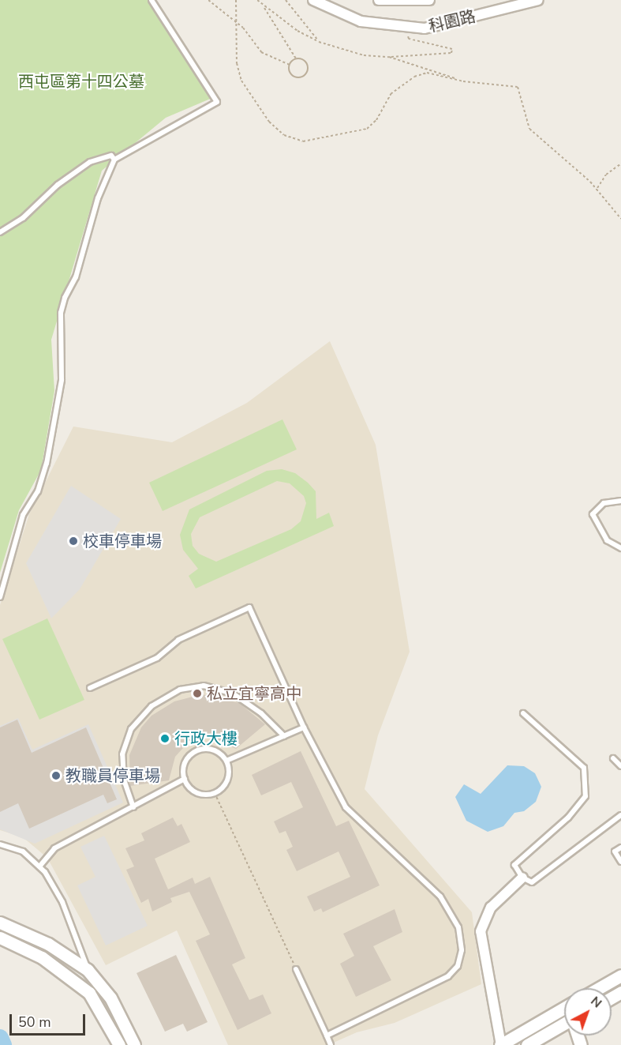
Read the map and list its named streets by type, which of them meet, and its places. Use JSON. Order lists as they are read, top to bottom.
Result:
{
  "streets": {
    "street": ["科園路"]
  },
  "parks": ["西屯區第十四公墓"],
  "places": [
    "校車停車場",
    "私立宜寧高中",
    "行政大樓",
    "教職員停車場"
  ],
  "scale_bar": "50 m",
  "north": "top right"
}
